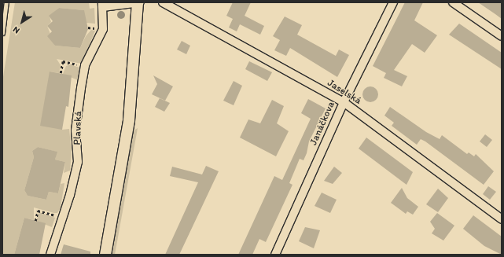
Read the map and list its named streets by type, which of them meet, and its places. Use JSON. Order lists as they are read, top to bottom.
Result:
{
  "streets": {
    "street": ["Jaselská", "Janáčkova", "Plavská"]
  },
  "crossings": [
    ["Jaselská", "Janáčkova"]
  ],
  "north": "bottom left"
}
